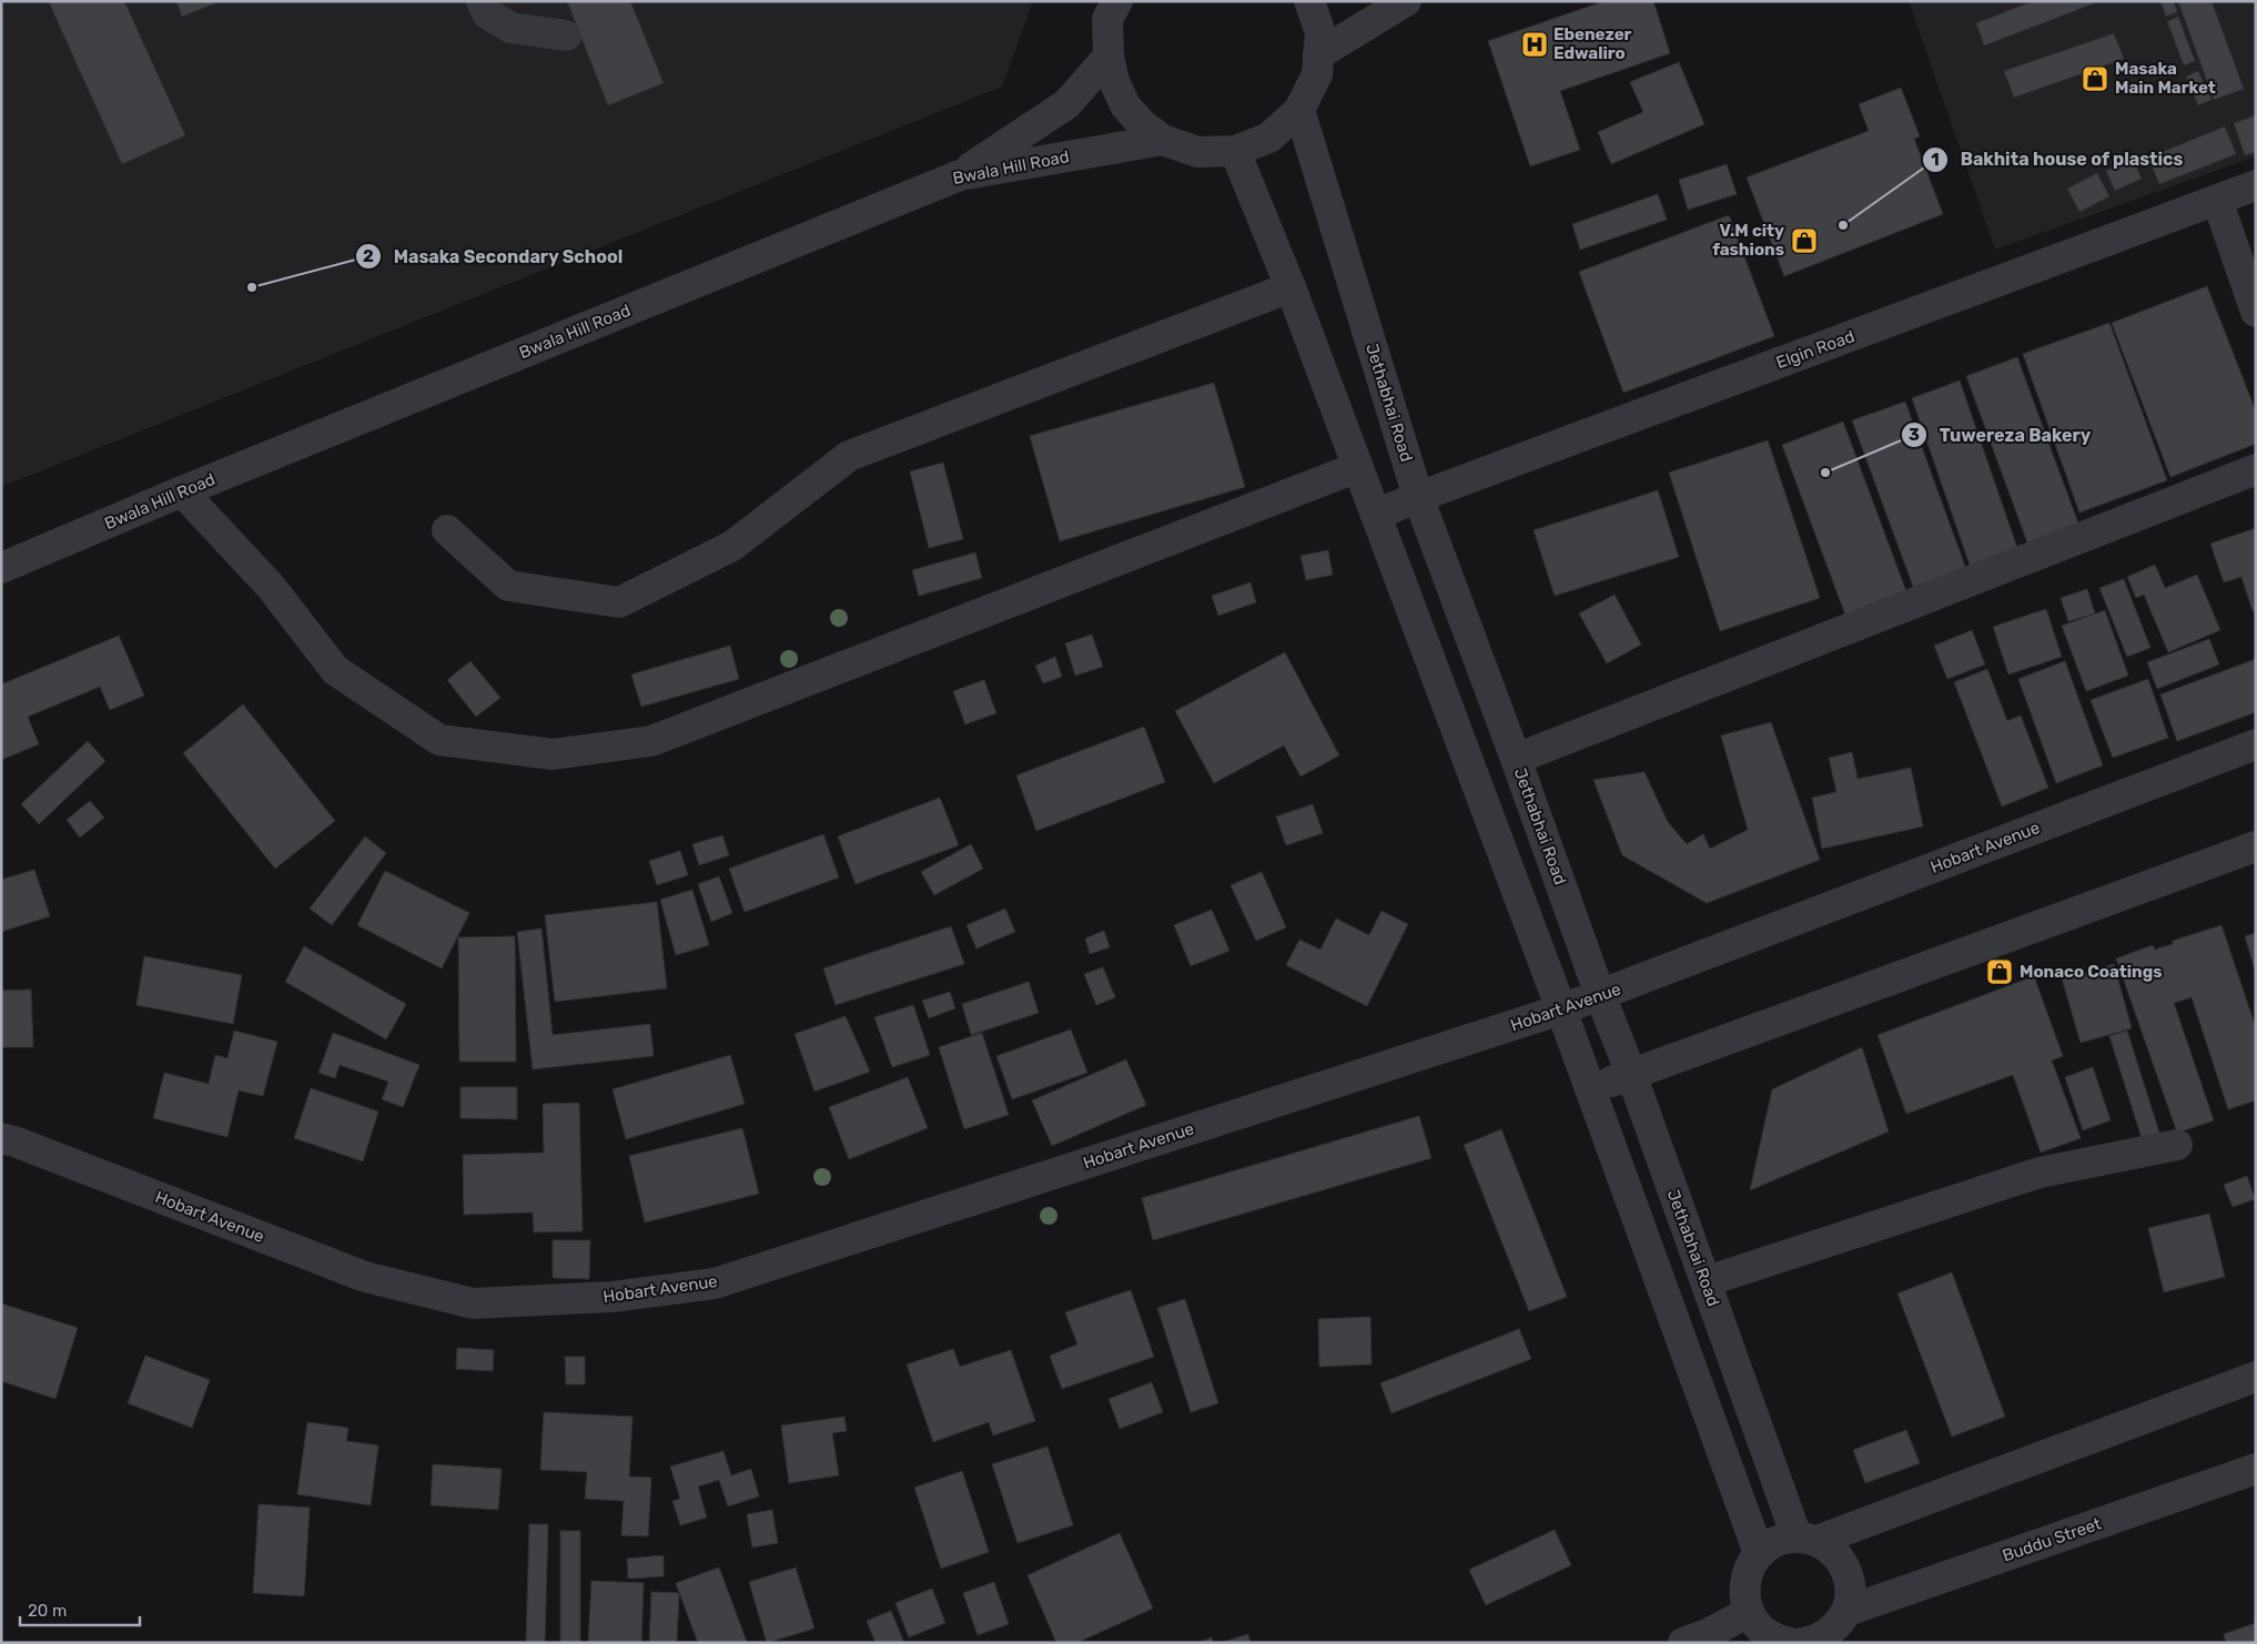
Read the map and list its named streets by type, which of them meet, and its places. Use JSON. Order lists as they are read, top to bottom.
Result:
{
  "streets": {
    "street": [
      "Bwala Hill Road",
      "Elgin Road",
      "Jethabhai Road",
      "Hobart Avenue",
      "Buddu Street"
    ]
  },
  "crossings": [
    ["Elgin Road", "Jethabhai Road"],
    ["Jethabhai Road", "Hobart Avenue"],
    ["Jethabhai Road", "Buddu Street"]
  ],
  "places": {
    "hospital": ["Ebenezer Edwaliro"],
    "shop": ["Masaka Main Market", "V.M city fashions", "Monaco Coatings"],
    "other": ["Bakhita house of plastics", "Masaka Secondary School", "Tuwereza Bakery"]
  },
  "scale_bar": "20 m"
}
